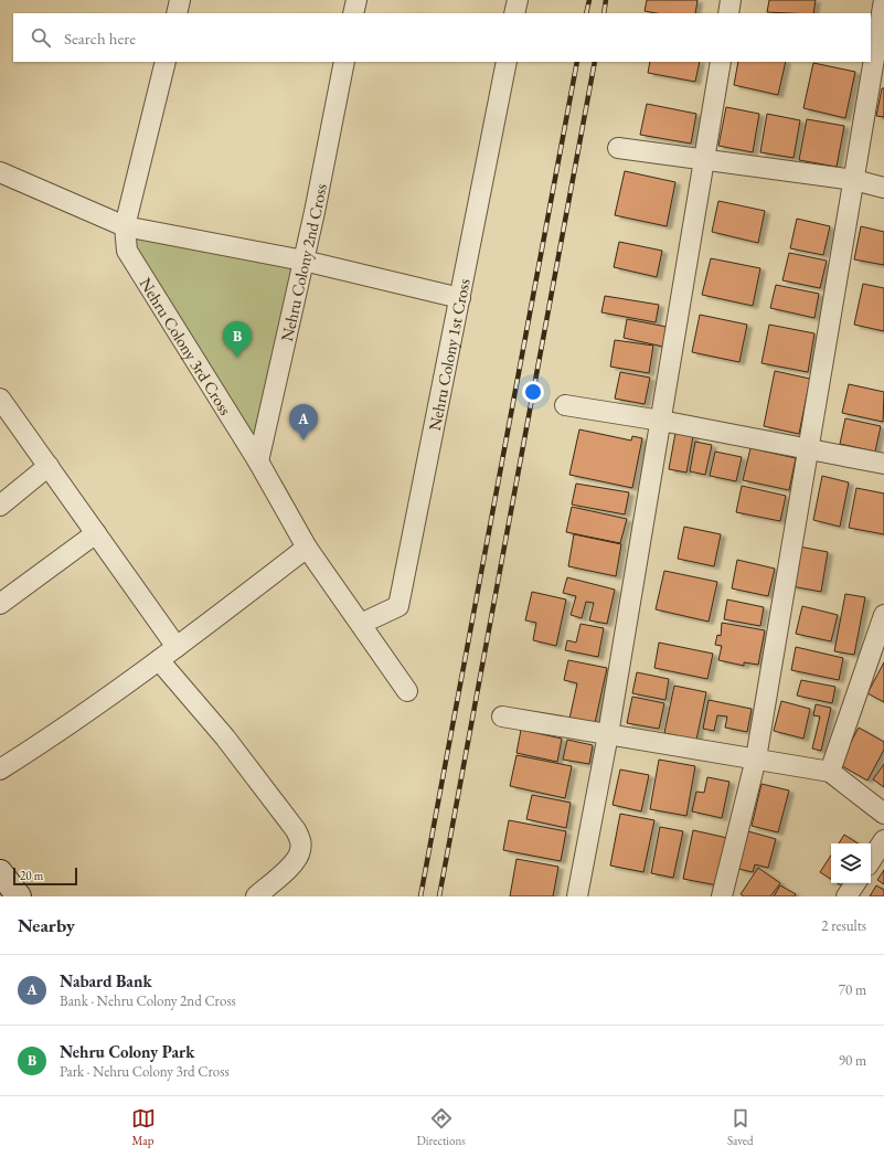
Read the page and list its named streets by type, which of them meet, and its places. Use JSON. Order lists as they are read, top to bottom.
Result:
{
  "streets": {
    "street": ["Nehru Colony 2nd Cross", "Nehru Colony 3rd Cross", "Nehru Colony 1st Cross"]
  },
  "crossings": [
    ["Nehru Colony 2nd Cross", "Nehru Colony 3rd Cross"],
    ["Nehru Colony 3rd Cross", "Nehru Colony 1st Cross"]
  ],
  "scale_bar": "20 m",
  "page": {
    "search": "Search here",
    "pins": ["B", "A"],
    "scale": "20 m",
    "heading": ["Nearby", "2 results"],
    "list": [
      {
        "mark": "A",
        "name": "Nabard Bank",
        "note": "Bank · Nehru Colony 2nd Cross",
        "value": "70 m"
      },
      {
        "mark": "B",
        "name": "Nehru Colony Park",
        "note": "Park · Nehru Colony 3rd Cross",
        "value": "90 m"
      }
    ],
    "nav": ["Map", "Directions", "Saved"]
  }
}
